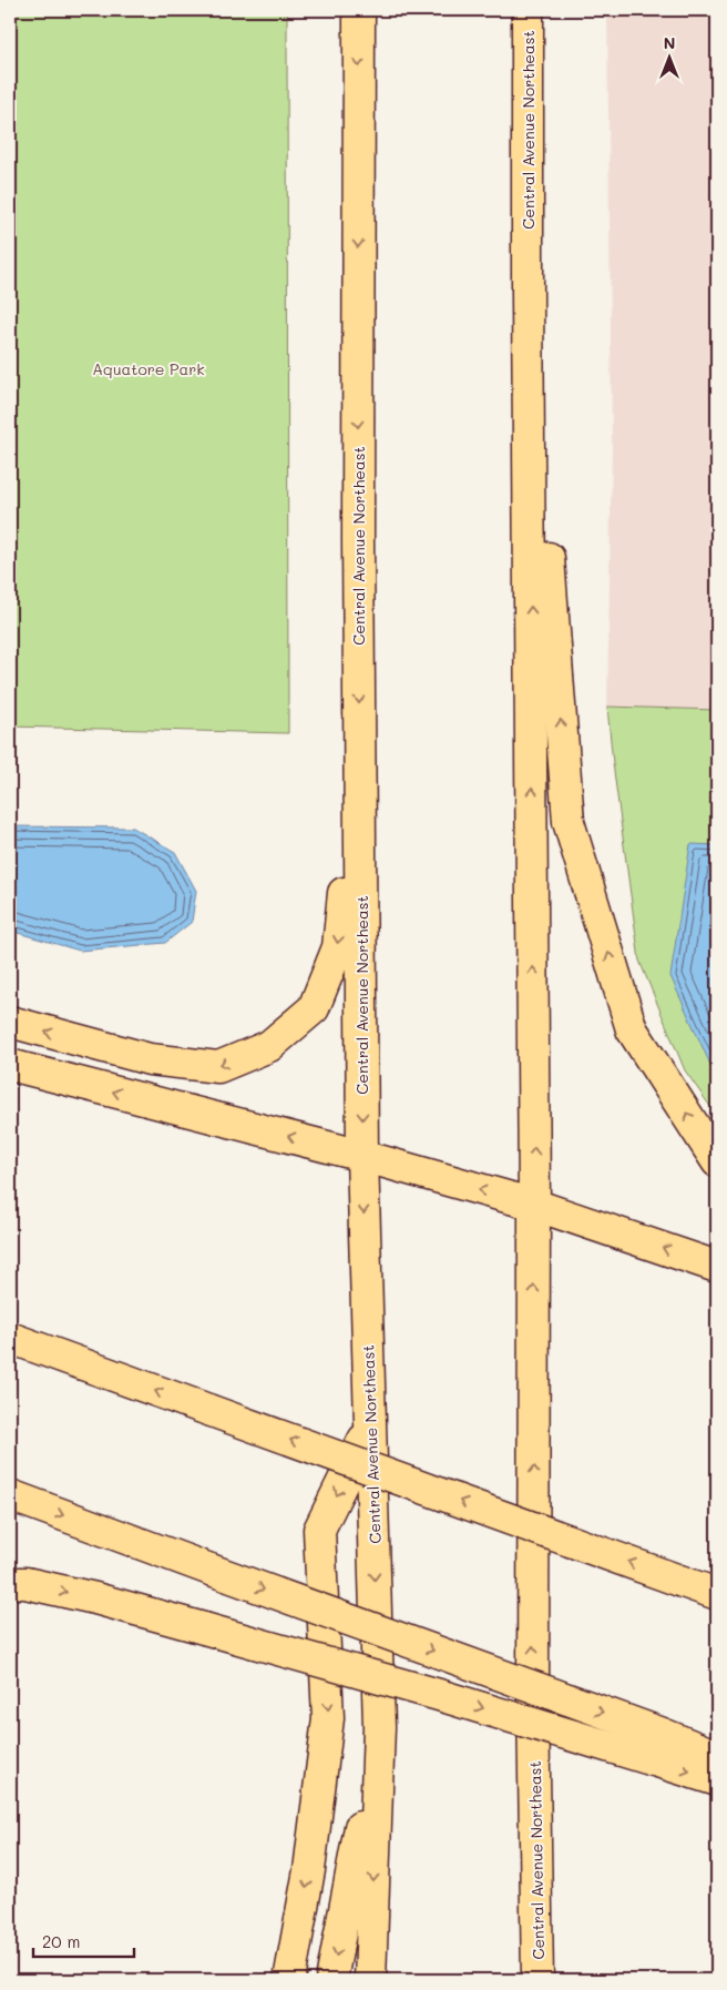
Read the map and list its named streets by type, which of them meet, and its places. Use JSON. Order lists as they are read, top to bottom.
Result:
{
  "streets": {
    "highway": ["Central Avenue Northeast"]
  },
  "parks": ["Aquatore Park"],
  "scale_bar": "20 m",
  "north": "top"
}
